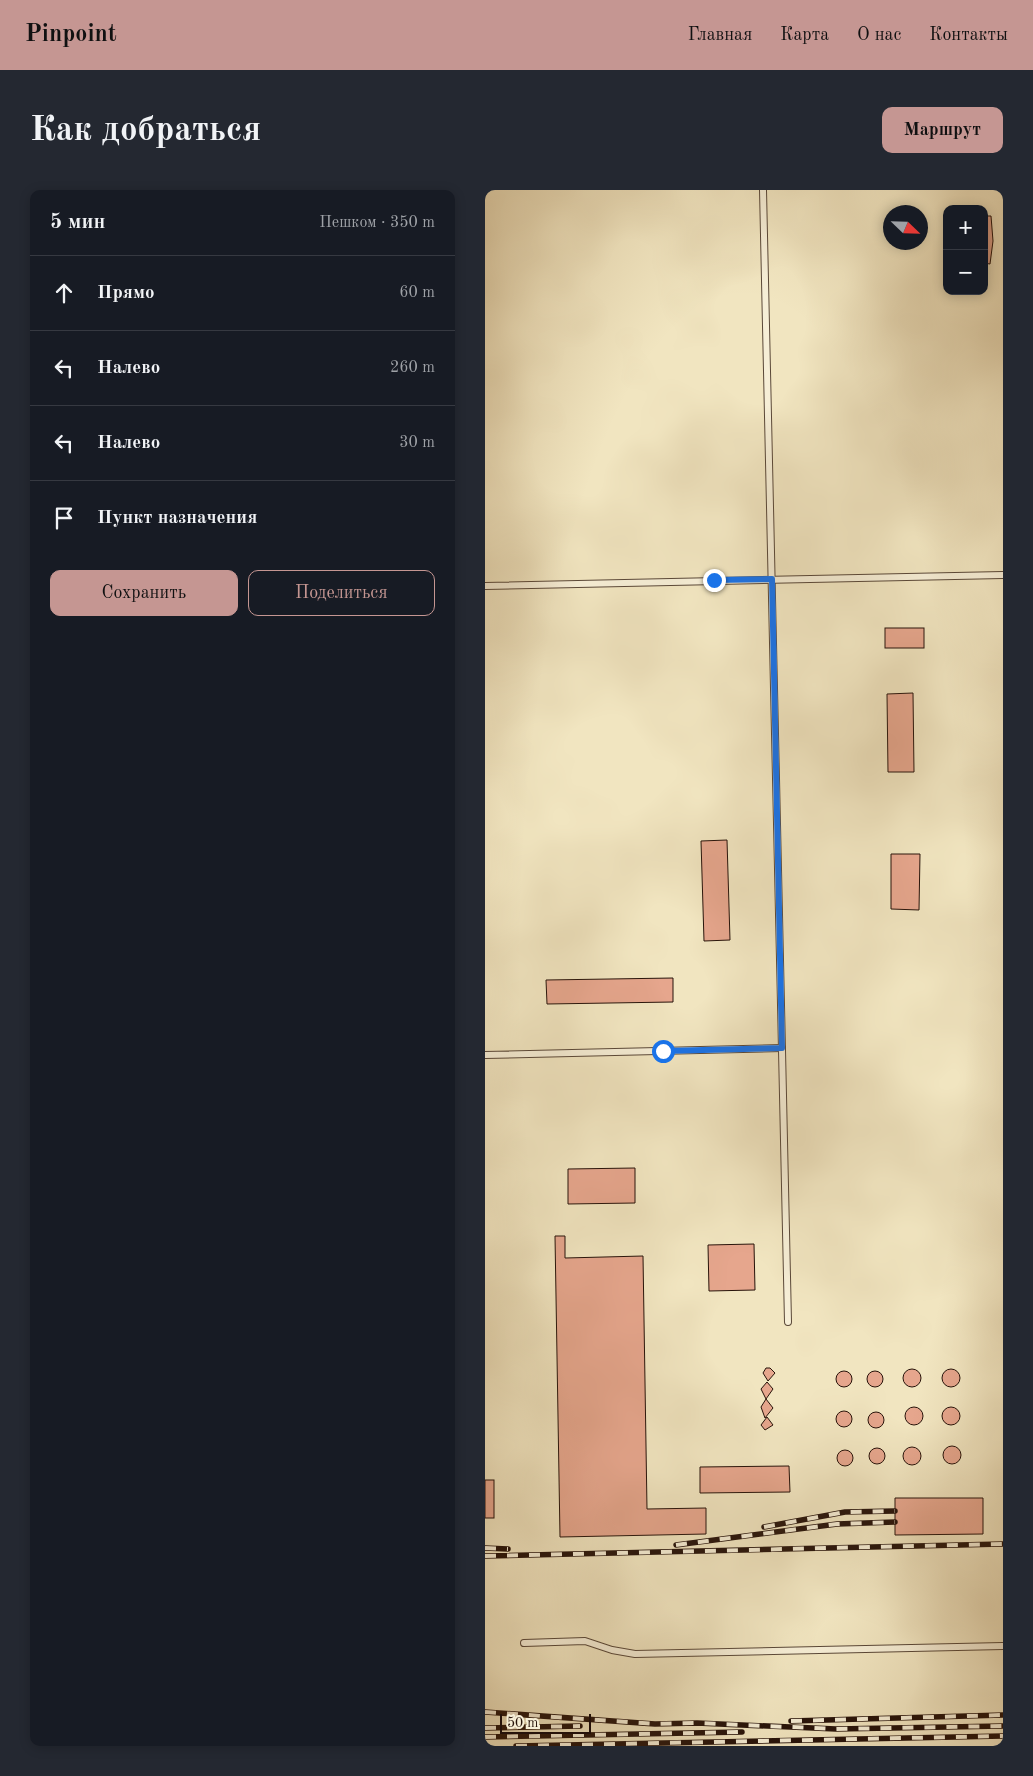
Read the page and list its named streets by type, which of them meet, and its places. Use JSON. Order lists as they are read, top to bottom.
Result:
{
  "scale_bar": "50 m",
  "north": "bottom right",
  "page": {
    "header": "Pinpoint",
    "nav": [
      "Главная",
      "Карта",
      "О нас",
      "Контакты"
    ],
    "buttons": [
      "Маршрут",
      ["Сохранить", "Поделиться"]
    ],
    "title": "Как добраться",
    "heading": ["5 мин", "Пешком · 350 m"],
    "map_buttons": ["+", "−"],
    "list": [
      ["Прямо", "60 m"],
      ["Налево", "260 m"],
      ["Налево", "30 m"],
      "Пункт назначения"
    ],
    "scale": "50 m"
  }
}
